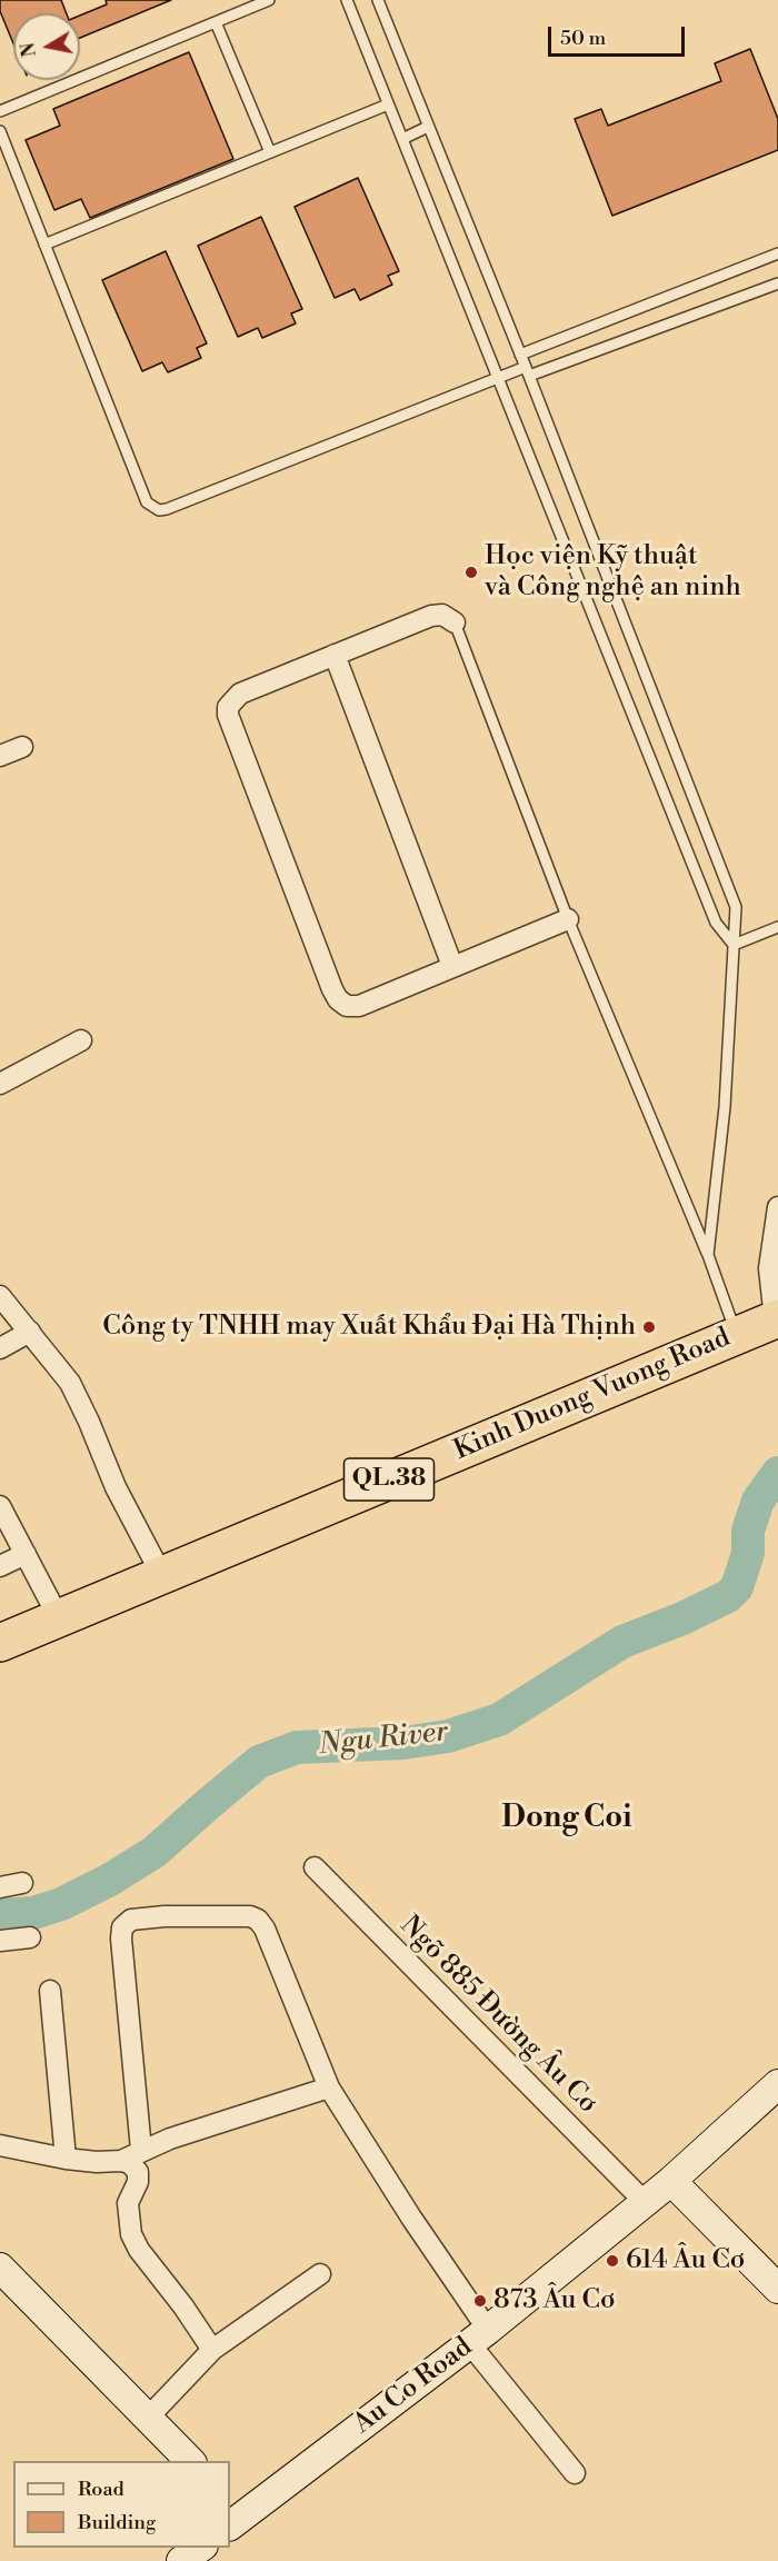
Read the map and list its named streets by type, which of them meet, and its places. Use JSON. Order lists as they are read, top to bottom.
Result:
{
  "streets": {
    "highway": ["Kinh Duong Vuong Road", "QL.38"],
    "main road": ["Au Co Road"],
    "street": ["Ngõ 885 Đường Âu Cơ"]
  },
  "crossings": [
    ["Ngõ 885 Đường Âu Cơ", "Au Co Road"]
  ],
  "districts": ["Dong Coi"],
  "water": ["Ngu River"],
  "places": [
    "Học viện Kỹ thuật và Công nghệ an ninh",
    "Công ty TNHH may Xuất Khẩu Đại Hà Thịnh",
    "614 Âu Cơ",
    "873 Âu Cơ"
  ],
  "legend": ["Road", "Building"],
  "scale_bar": "50 m",
  "north": "left"
}
